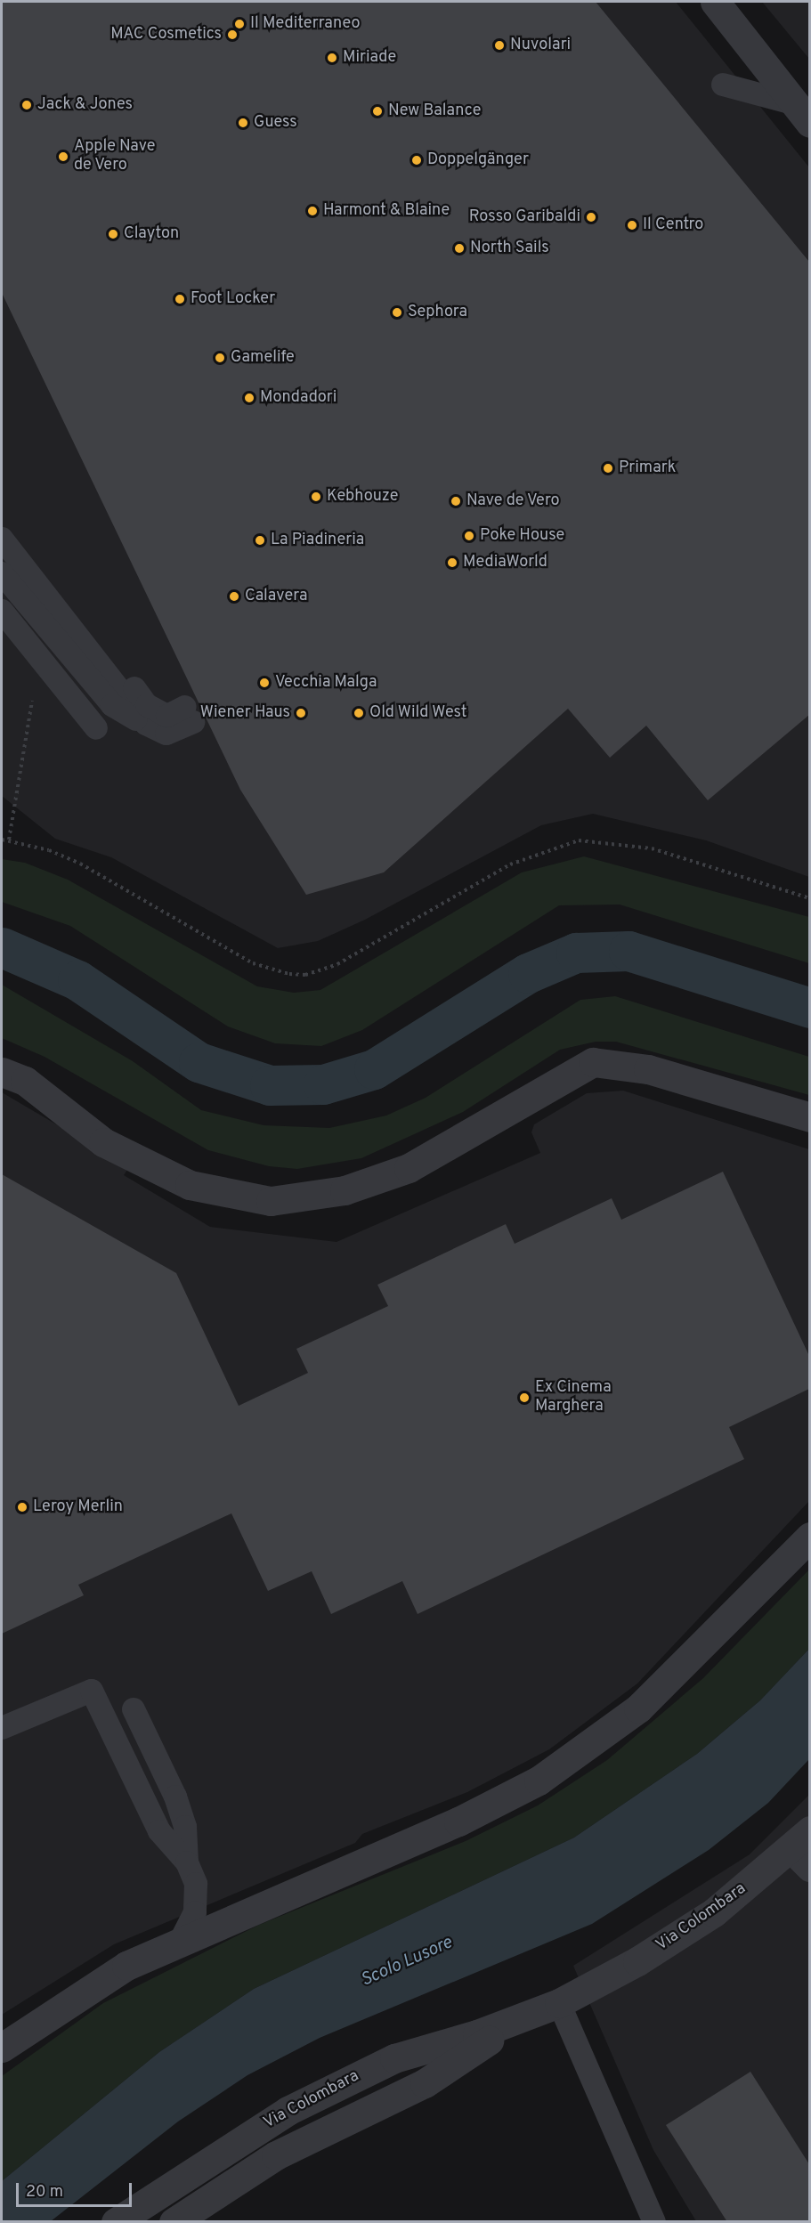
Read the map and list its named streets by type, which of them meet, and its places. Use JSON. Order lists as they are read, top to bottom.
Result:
{
  "streets": {
    "street": ["Via Colombara"]
  },
  "water": ["Scolo Lusore"],
  "places": [
    "Il Mediterraneo",
    "MAC Cosmetics",
    "Nuvolari",
    "Miriade",
    "Jack & Jones",
    "New Balance",
    "Guess",
    "Apple Nave de Vero",
    "Doppelgänger",
    "Harmont & Blaine",
    "Rosso Garibaldi",
    "Il Centro",
    "Clayton",
    "North Sails",
    "Foot Locker",
    "Sephora",
    "Gamelife",
    "Mondadori",
    "Primark",
    "Kebhouze",
    "Nave de Vero",
    "Poke House",
    "La Piadineria",
    "MediaWorld",
    "Calavera",
    "Vecchia Malga",
    "Wiener Haus",
    "Old Wild West",
    "Ex Cinema Marghera",
    "Leroy Merlin"
  ],
  "scale_bar": "20 m"
}
